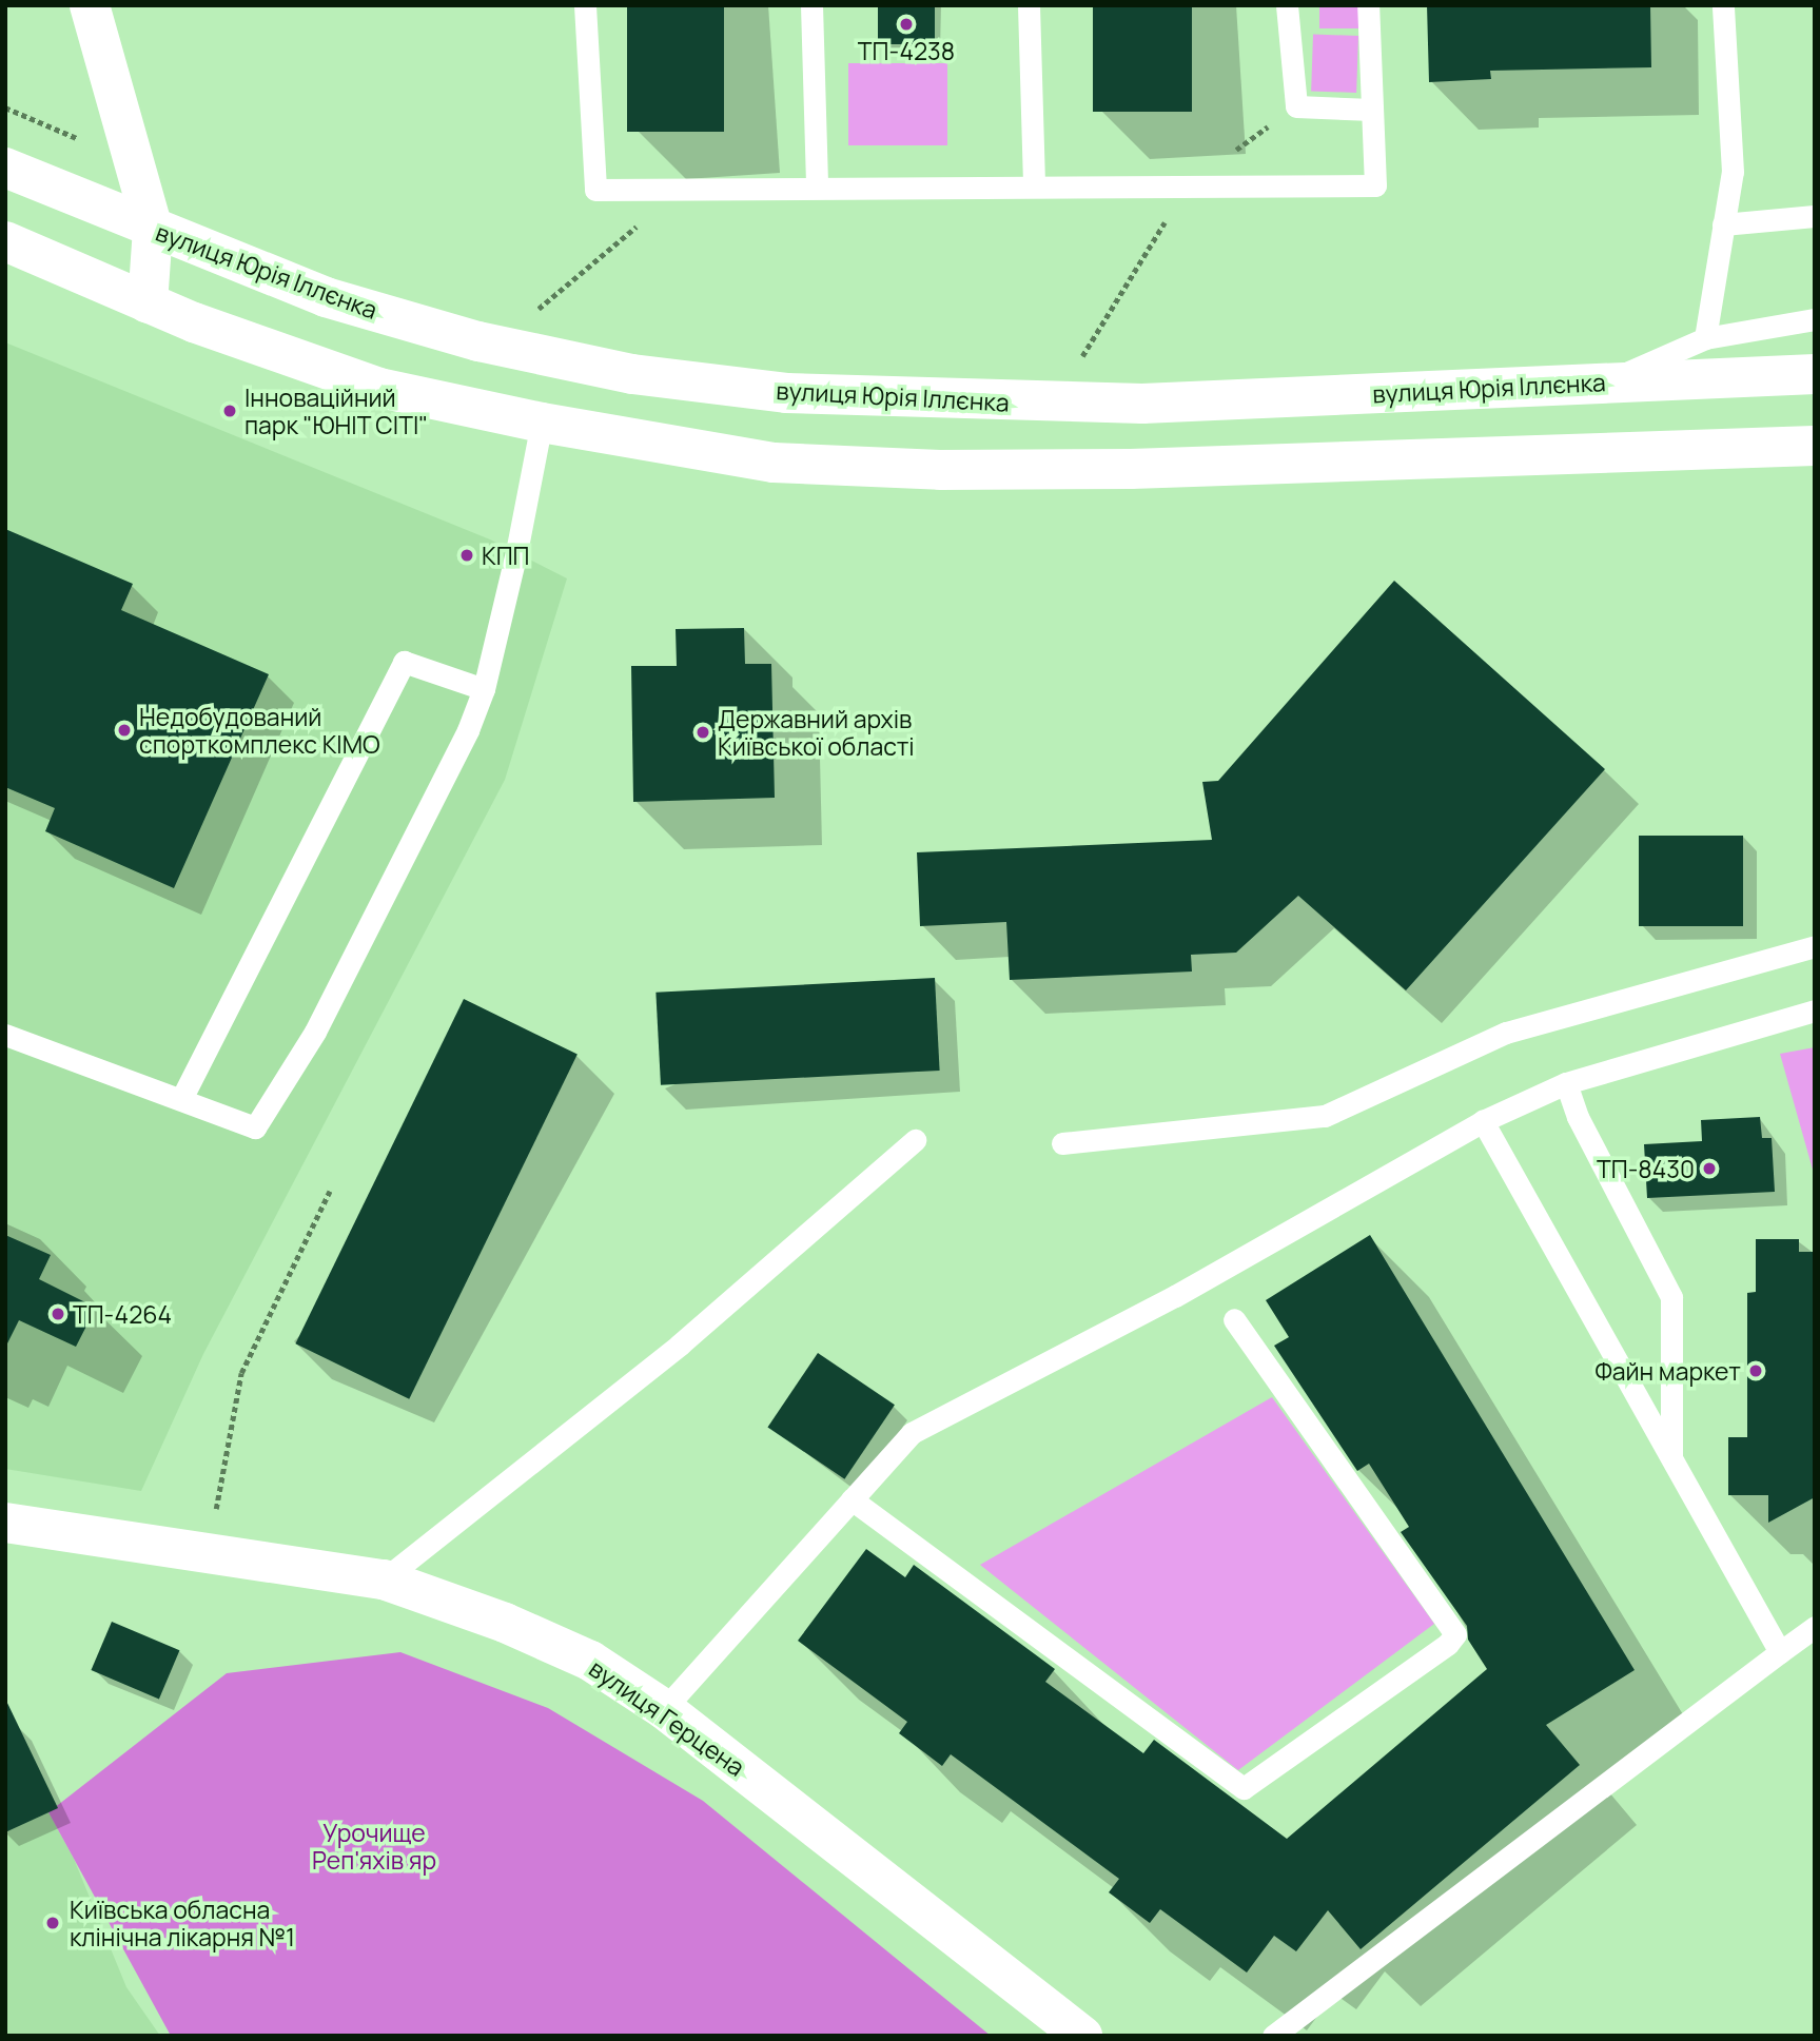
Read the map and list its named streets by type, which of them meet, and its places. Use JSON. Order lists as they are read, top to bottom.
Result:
{
  "streets": {
    "main road": ["вулиця Юрія Іллєнка", "вулиця Герцена"]
  },
  "parks": ["Урочище Реп'яхів яр"],
  "places": [
    "ТП-4238",
    "Інноваційний парк \"ЮНІТ СІТІ\"",
    "КПП",
    "Недобудований спорткомплекс КІМО",
    "Державний архів Київської області",
    "ТП-8430",
    "ТП-4264",
    "Файн маркет",
    "Київська обласна клінічна лікарня №1"
  ]
}
